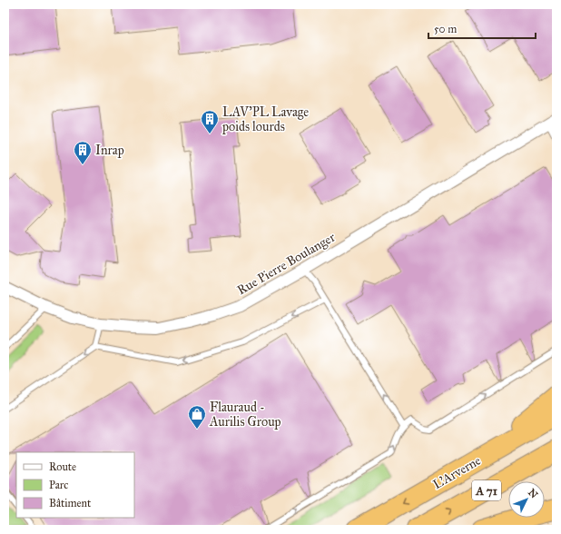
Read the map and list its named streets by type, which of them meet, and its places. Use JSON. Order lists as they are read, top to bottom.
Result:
{
  "streets": {
    "highway": ["L'Arverne", "A 71"],
    "street": ["Rue Pierre Boulanger"]
  },
  "places": {
    "building": ["LAV'PL Lavage poids lourds", "Inrap"],
    "shop": ["Flauraud - Aurilis Group"]
  },
  "legend": ["Route", "Parc", "Bâtiment"],
  "scale_bar": "50 m",
  "north": "top right"
}
